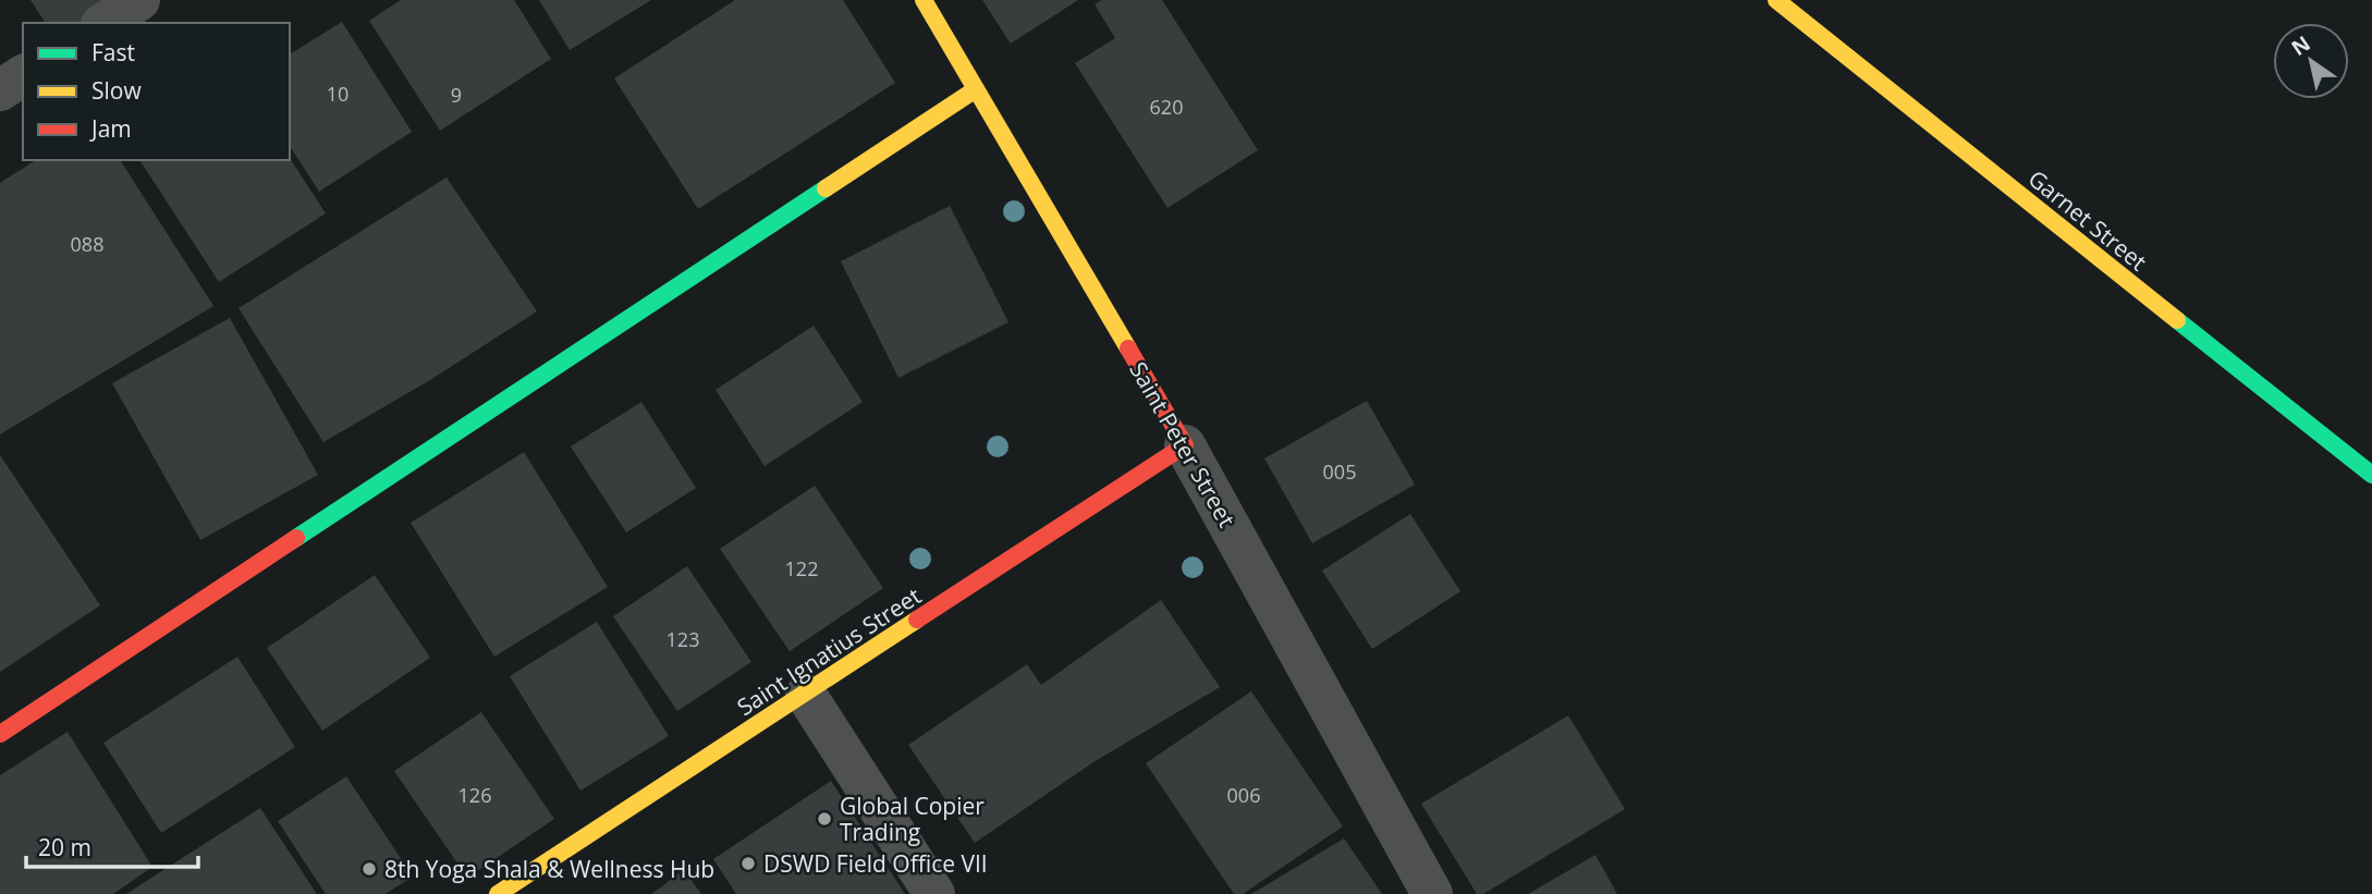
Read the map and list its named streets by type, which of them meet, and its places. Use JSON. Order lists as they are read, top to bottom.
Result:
{
  "streets": {
    "street": ["Garnet Street", "Saint Peter Street", "Saint Ignatius Street"]
  },
  "crossings": [
    ["Saint Peter Street", "Saint Ignatius Street"]
  ],
  "places": ["Global Copier Trading", "DSWD Field Office VII", "8th Yoga Shala & Wellness Hub"],
  "house_numbers": [
    "10",
    "9",
    "620",
    "088",
    "005",
    "122",
    "123",
    "126",
    "006"
  ],
  "legend": ["Fast", "Slow", "Jam"],
  "scale_bar": "20 m",
  "north": "top left"
}
